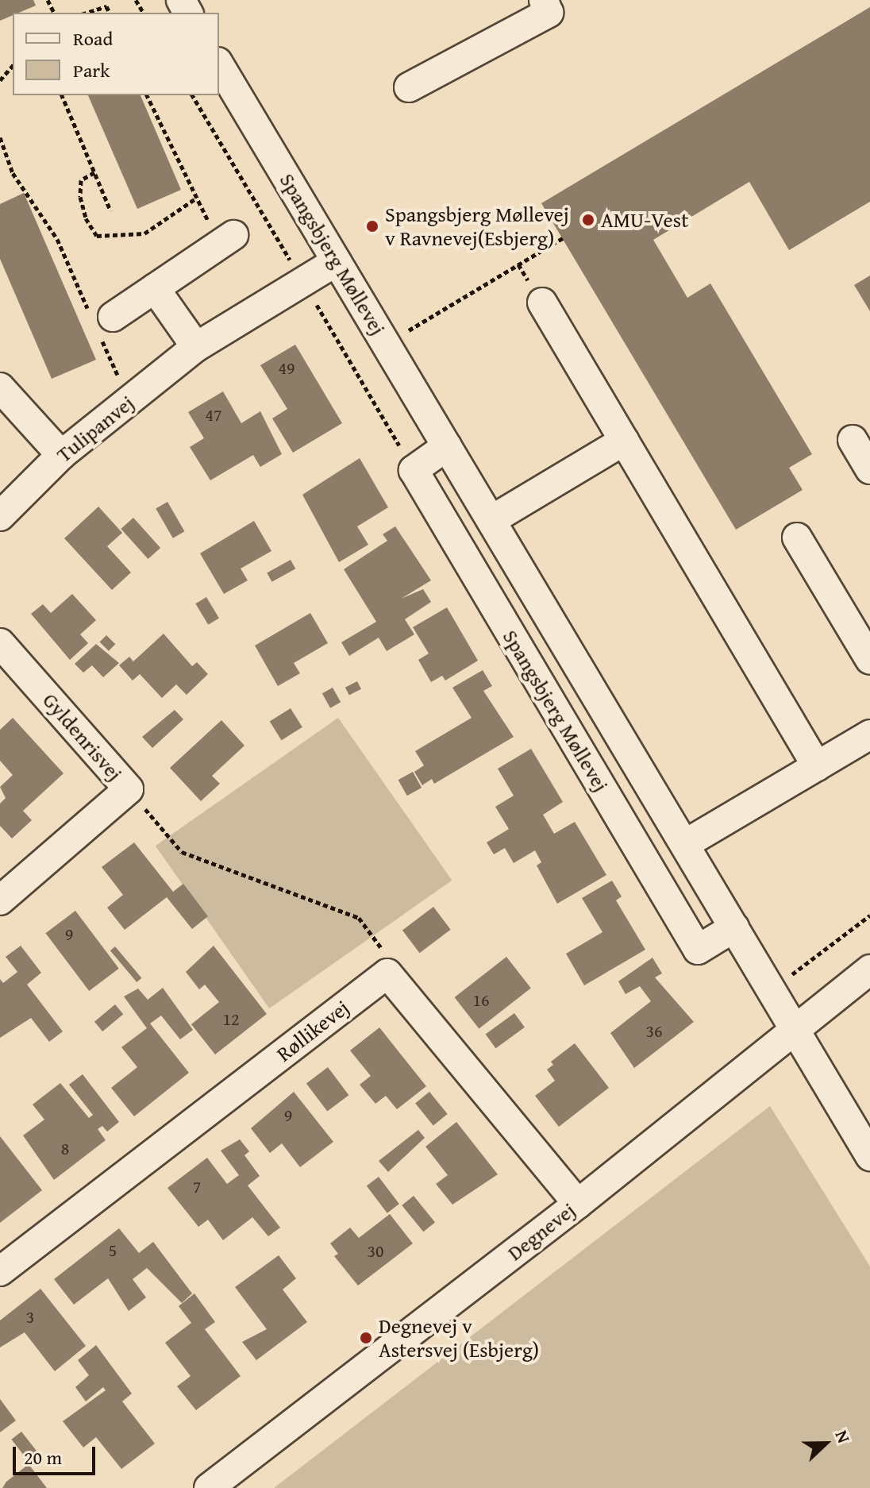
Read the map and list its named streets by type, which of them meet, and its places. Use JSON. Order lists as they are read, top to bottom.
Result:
{
  "streets": {
    "street": [
      "Spangsbjerg Møllevej",
      "Tulipanvej",
      "Gyldenrisvej",
      "Røllikevej",
      "Degnevej"
    ]
  },
  "crossings": [
    ["Spangsbjerg Møllevej", "Tulipanvej"],
    ["Spangsbjerg Møllevej", "Degnevej"]
  ],
  "places": ["AMU-Vest", "Spangsbjerg Møllevej v Ravnevej(Esbjerg)", "Degnevej v Astersvej (Esbjerg)"],
  "house_numbers": [
    "49",
    "47",
    "9",
    "16",
    "12",
    "36",
    "9",
    "8",
    "7",
    "5",
    "30",
    "3"
  ],
  "legend": ["Road", "Park"],
  "scale_bar": "20 m",
  "north": "right"
}
